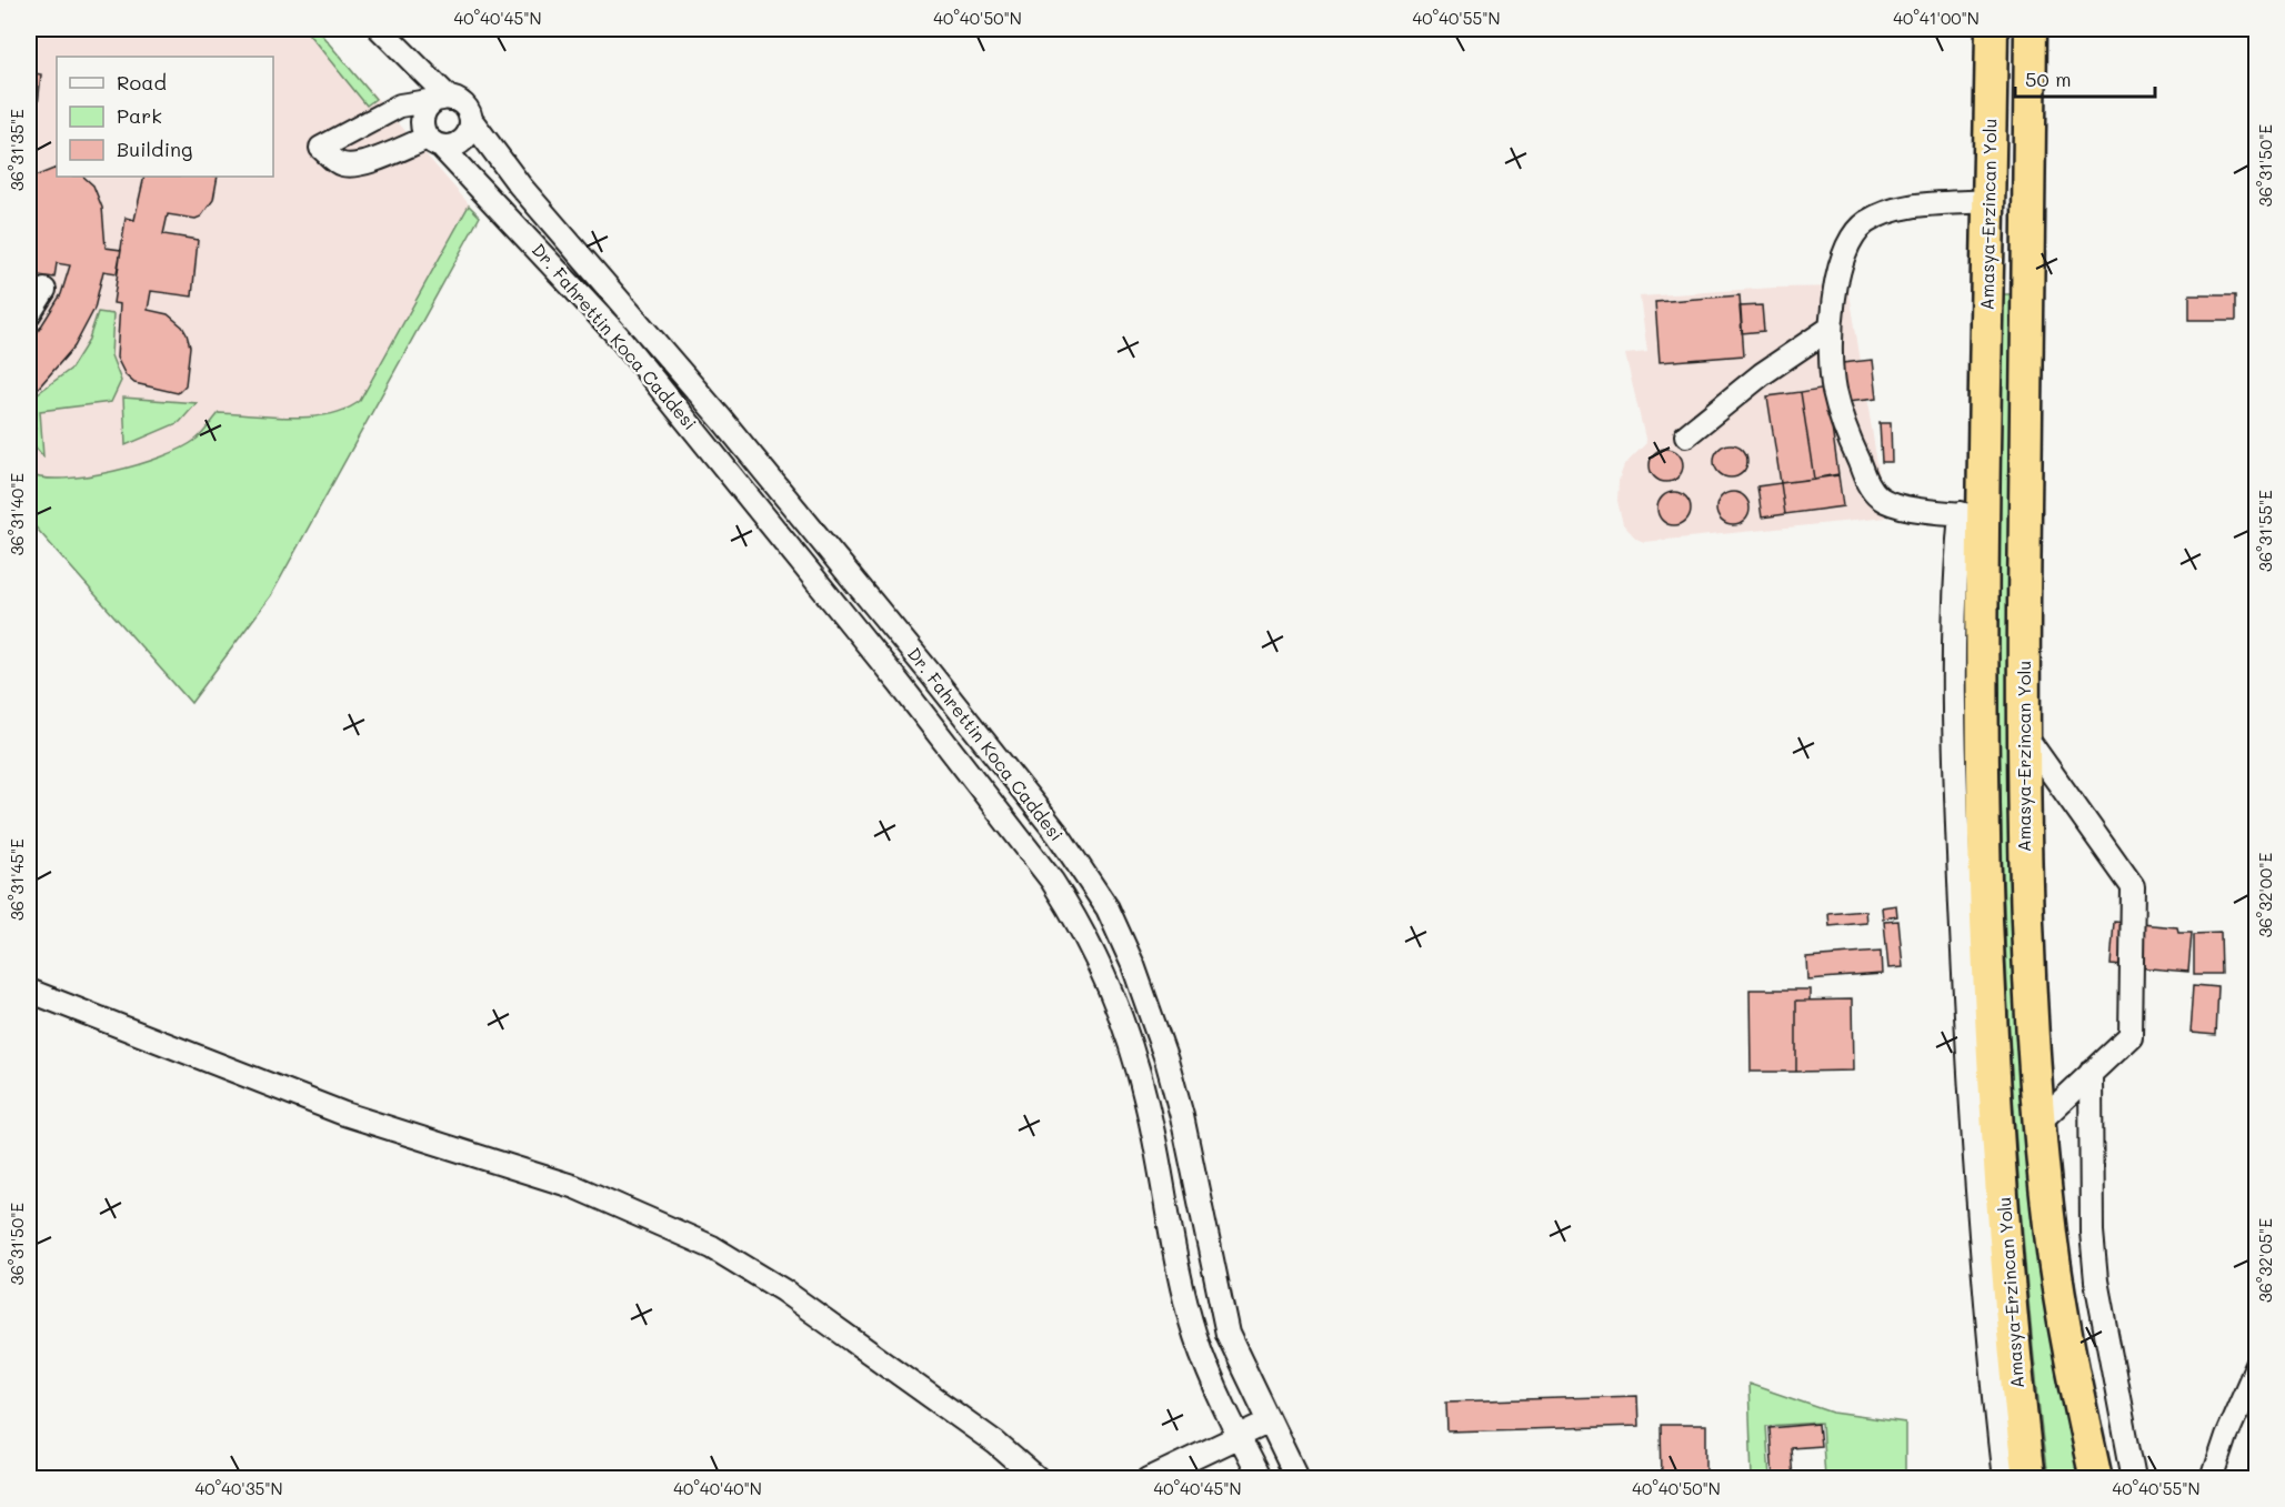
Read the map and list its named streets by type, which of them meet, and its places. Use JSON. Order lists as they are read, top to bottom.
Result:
{
  "streets": {
    "highway": ["Amasya-Erzincan Yolu"],
    "street": ["Dr. Fahrettin Koca Caddesi"]
  },
  "legend": ["Road", "Park", "Building"],
  "scale_bar": "50 m",
  "coordinates": [
    "40°40'45\"N",
    "40°40'50\"N",
    "40°40'55\"N",
    "40°41'00\"N",
    "36°31'35\"E",
    "36°31'50\"E",
    "36°31'40\"E",
    "36°31'55\"E",
    "36°31'45\"E",
    "36°32'00\"E",
    "36°32'05\"E",
    "40°40'35\"N",
    "40°40'40\"N"
  ]
}
